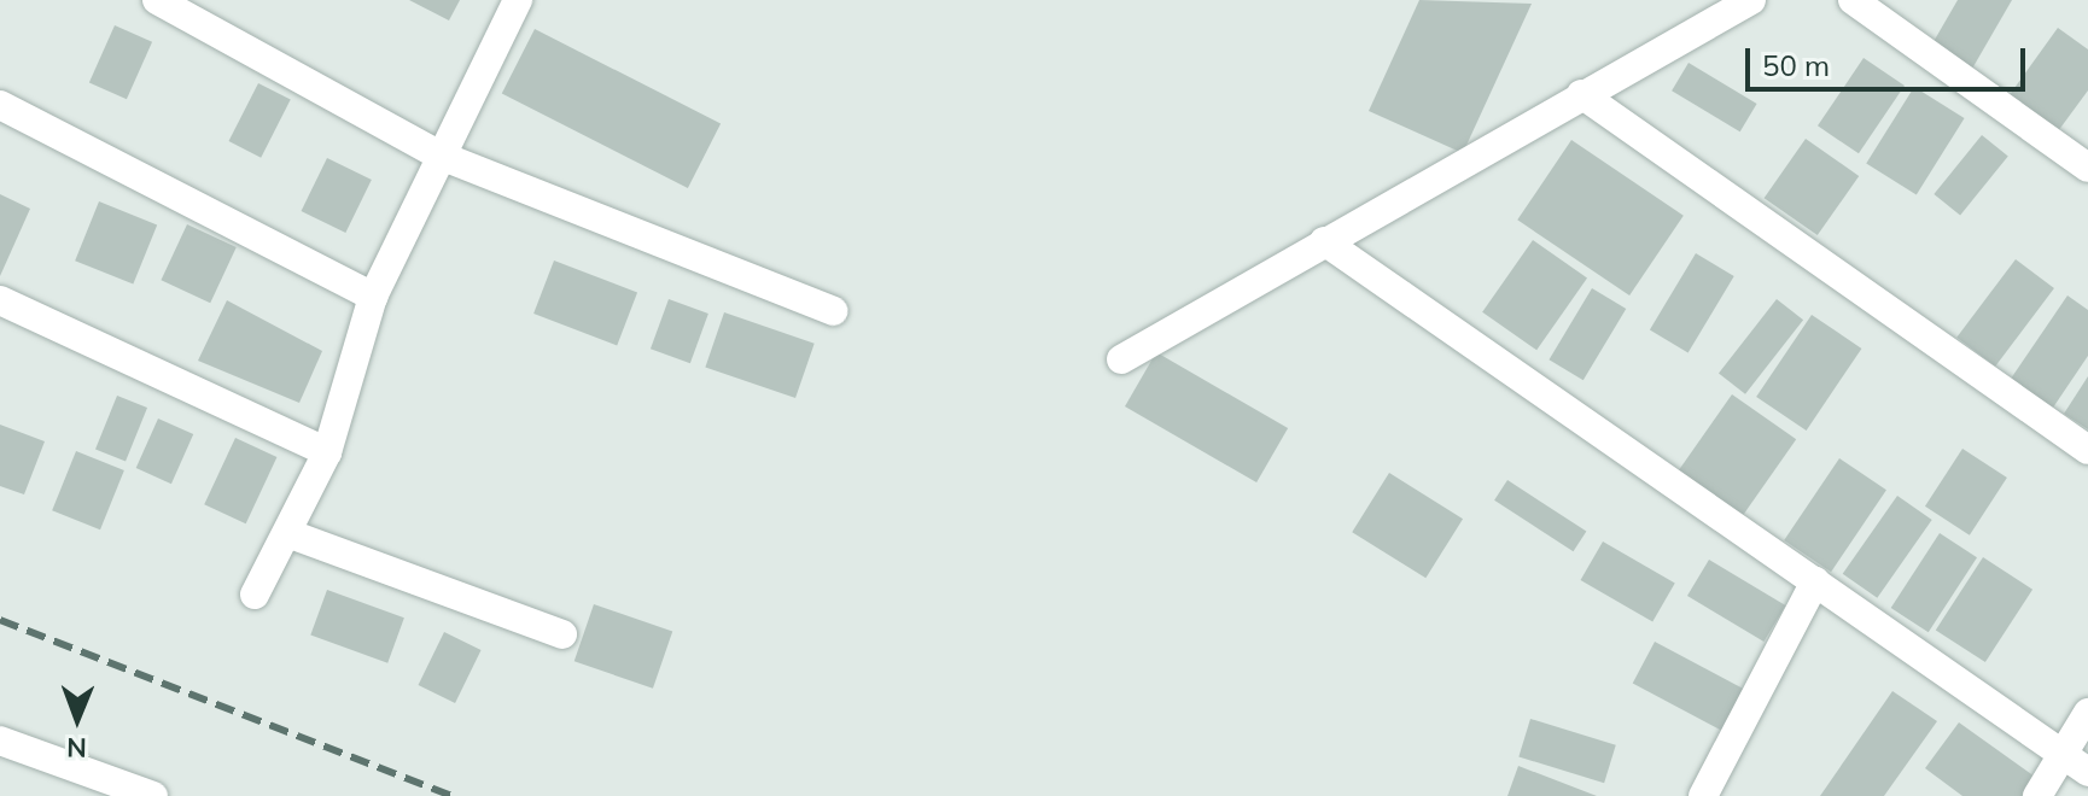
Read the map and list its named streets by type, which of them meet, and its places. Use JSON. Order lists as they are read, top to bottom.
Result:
{
  "scale_bar": "50 m",
  "north": "bottom"
}
